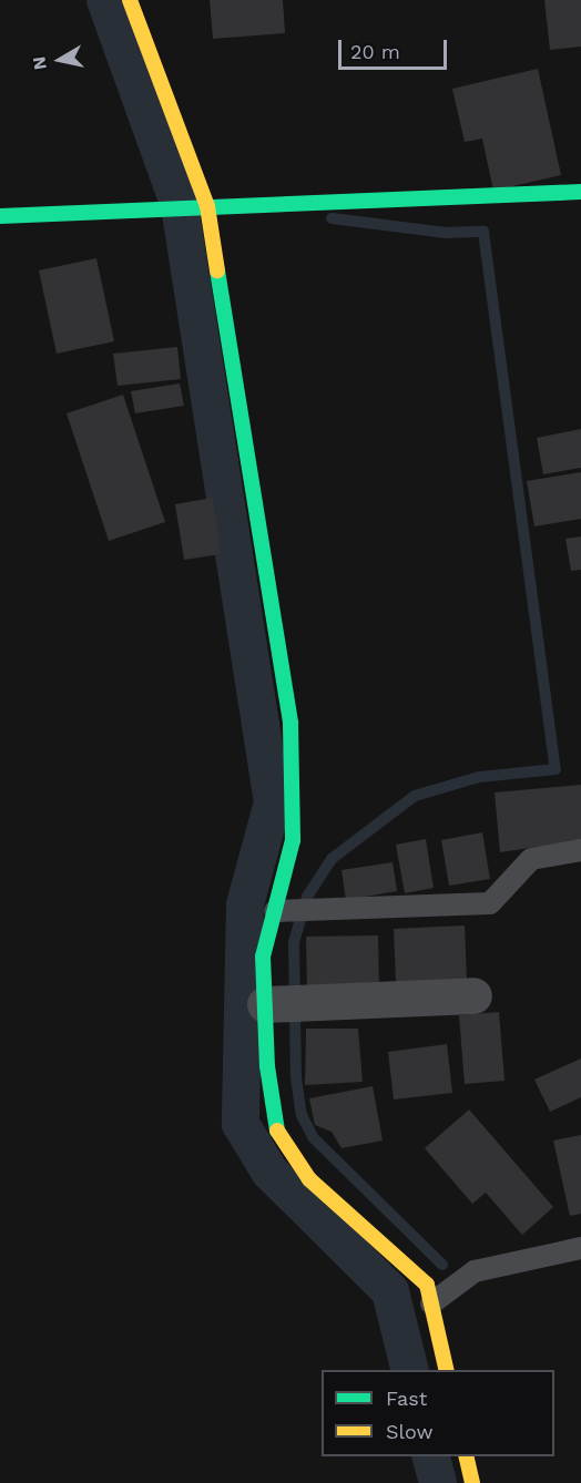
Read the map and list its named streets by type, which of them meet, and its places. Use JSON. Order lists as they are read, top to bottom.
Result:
{
  "legend": ["Fast", "Slow"],
  "scale_bar": "20 m",
  "north": "left"
}
